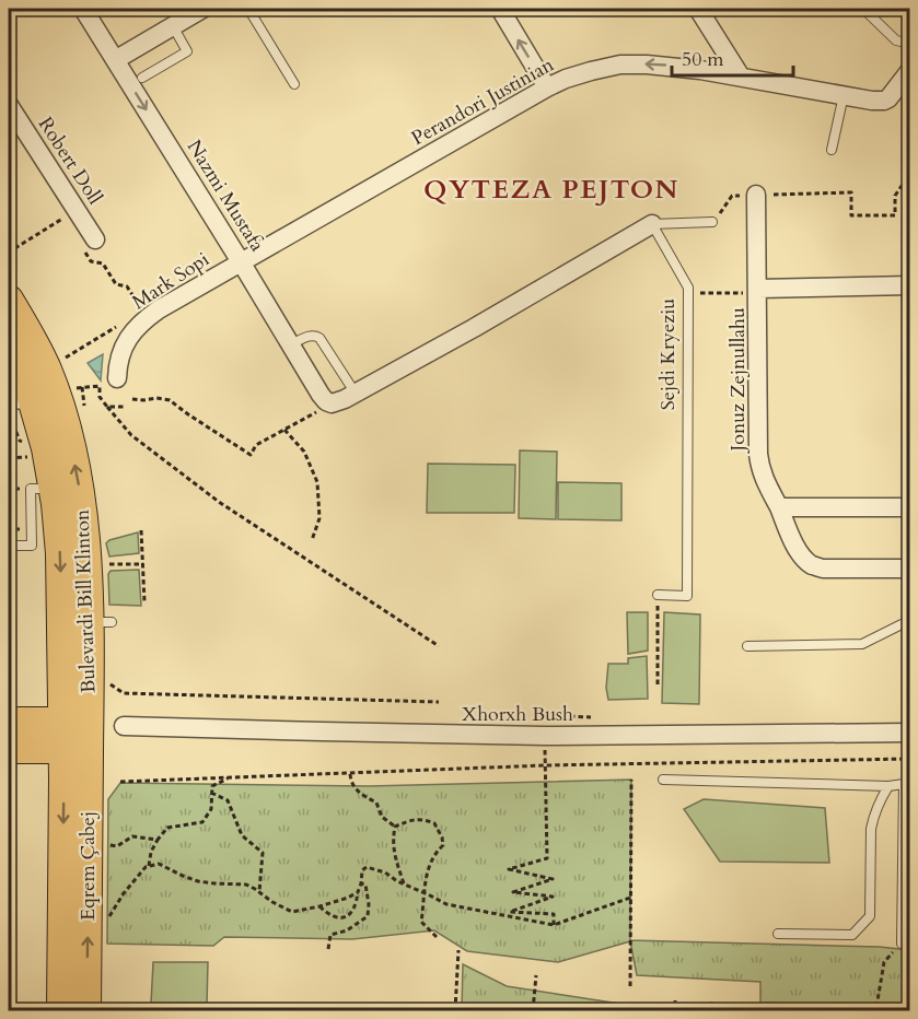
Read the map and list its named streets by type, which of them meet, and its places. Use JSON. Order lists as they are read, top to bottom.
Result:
{
  "streets": {
    "main road": ["Bulevardi Bill Klinton", "Eqrem Çabej"],
    "street": [
      "Perandori Justinian",
      "Robert Doll",
      "Nazmi Mustafa",
      "Mark Sopi",
      "Jonuz Zejnullahu",
      "Xhorxh Bush"
    ],
    "lane": ["Sejdi Kryeziu"]
  },
  "crossings": [
    ["Perandori Justinian", "Nazmi Mustafa"],
    ["Perandori Justinian", "Mark Sopi"],
    ["Nazmi Mustafa", "Mark Sopi"],
    ["Bulevardi Bill Klinton", "Eqrem Çabej"]
  ],
  "one_way": ["Nazmi Mustafa"],
  "districts": ["QYTEZA PEJTON"],
  "scale_bar": "50 m"
}
